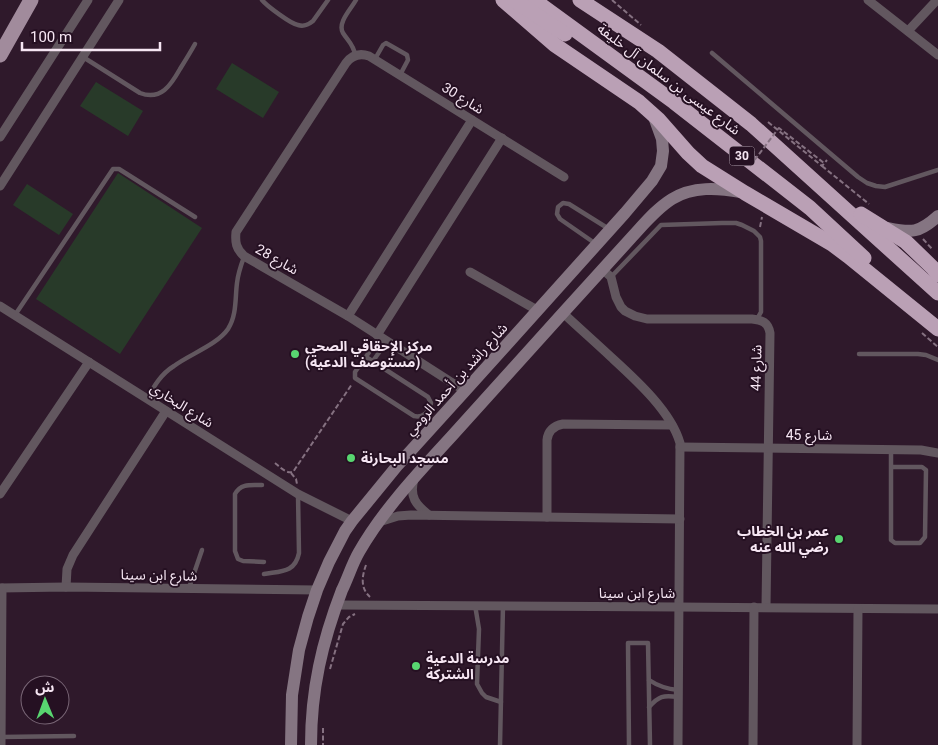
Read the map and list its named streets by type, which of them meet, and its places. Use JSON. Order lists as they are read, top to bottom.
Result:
{
  "streets": {
    "highway": ["شارع عيسى بن سلمان آل خليفة", "30"],
    "street": [
      "شارع 30",
      "شارع 28",
      "شارع 44",
      "شارع راشد بن أحمد الرومي",
      "شارع البخاري",
      "شارع 45",
      "شارع ابن سينا"
    ]
  },
  "crossings": [
    ["شارع 30", "شارع 28"],
    ["شارع 28", "شارع راشد بن أحمد الرومي"],
    ["شارع 44", "شارع 45"],
    ["شارع 44", "شارع ابن سينا"],
    ["شارع راشد بن أحمد الرومي", "شارع البخاري"],
    ["شارع راشد بن أحمد الرومي", "شارع ابن سينا"]
  ],
  "places": [
    "مركز الإحقاقي الصحي (مستوصف الدعية)",
    "مسجد البحارنة",
    "عمر بن الخطاب رضي الله عنه",
    "مدرسة الدعية الشتركة"
  ],
  "scale_bar": "100 m",
  "north": "top"
}
